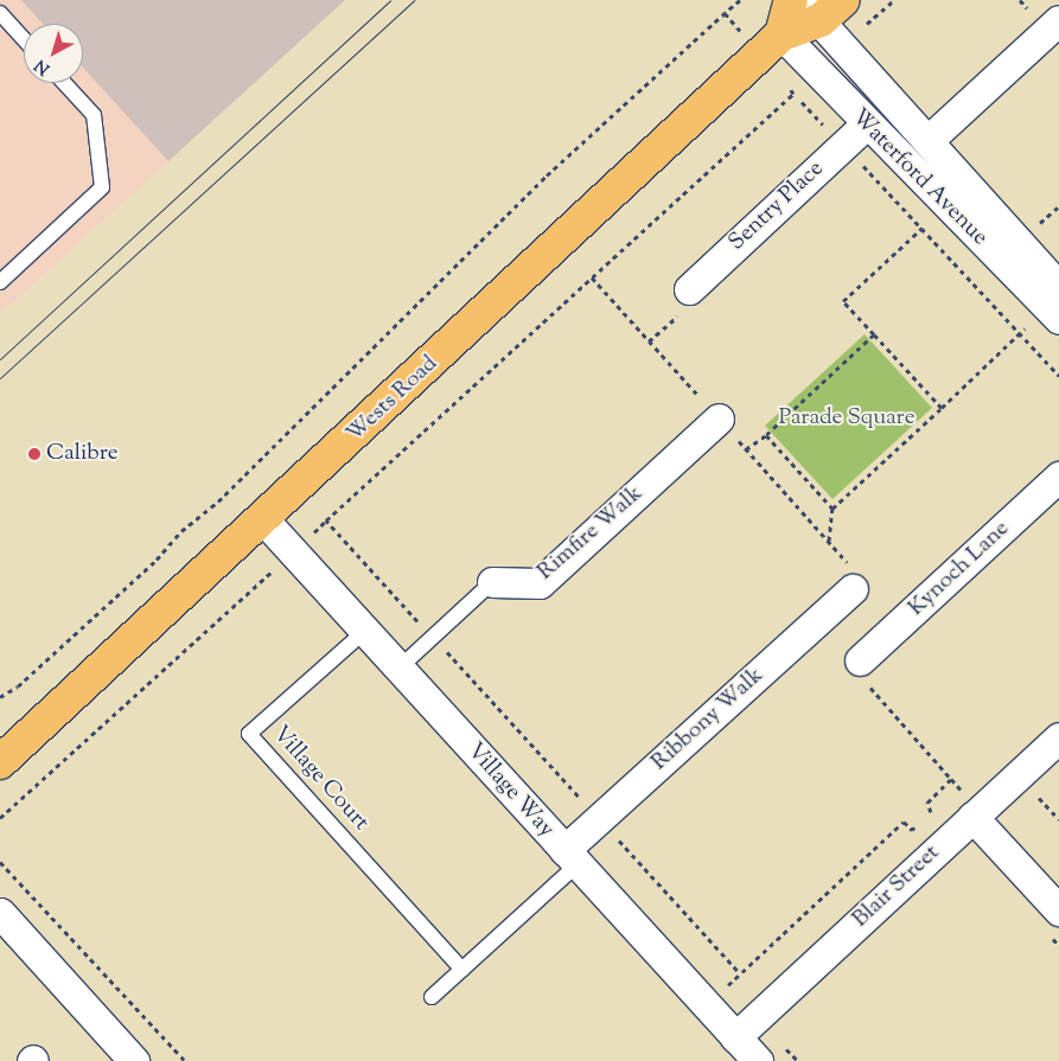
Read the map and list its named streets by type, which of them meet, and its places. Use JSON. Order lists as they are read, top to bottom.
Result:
{
  "streets": {
    "main road": ["Wests Road"],
    "street": [
      "Waterford Avenue",
      "Sentry Place",
      "Rimfire Walk",
      "Kynoch Lane",
      "Ribbony Walk",
      "Village Way",
      "Blair Street"
    ],
    "lane": ["Village Court"]
  },
  "crossings": [
    ["Waterford Avenue", "Sentry Place"],
    ["Waterford Avenue", "Wests Road"],
    ["Wests Road", "Village Way"],
    ["Rimfire Walk", "Village Way"],
    ["Ribbony Walk", "Village Way"],
    ["Village Court", "Village Way"],
    ["Village Way", "Blair Street"]
  ],
  "parks": ["Parade Square"],
  "places": ["Calibre"],
  "north": "bottom left"
}
